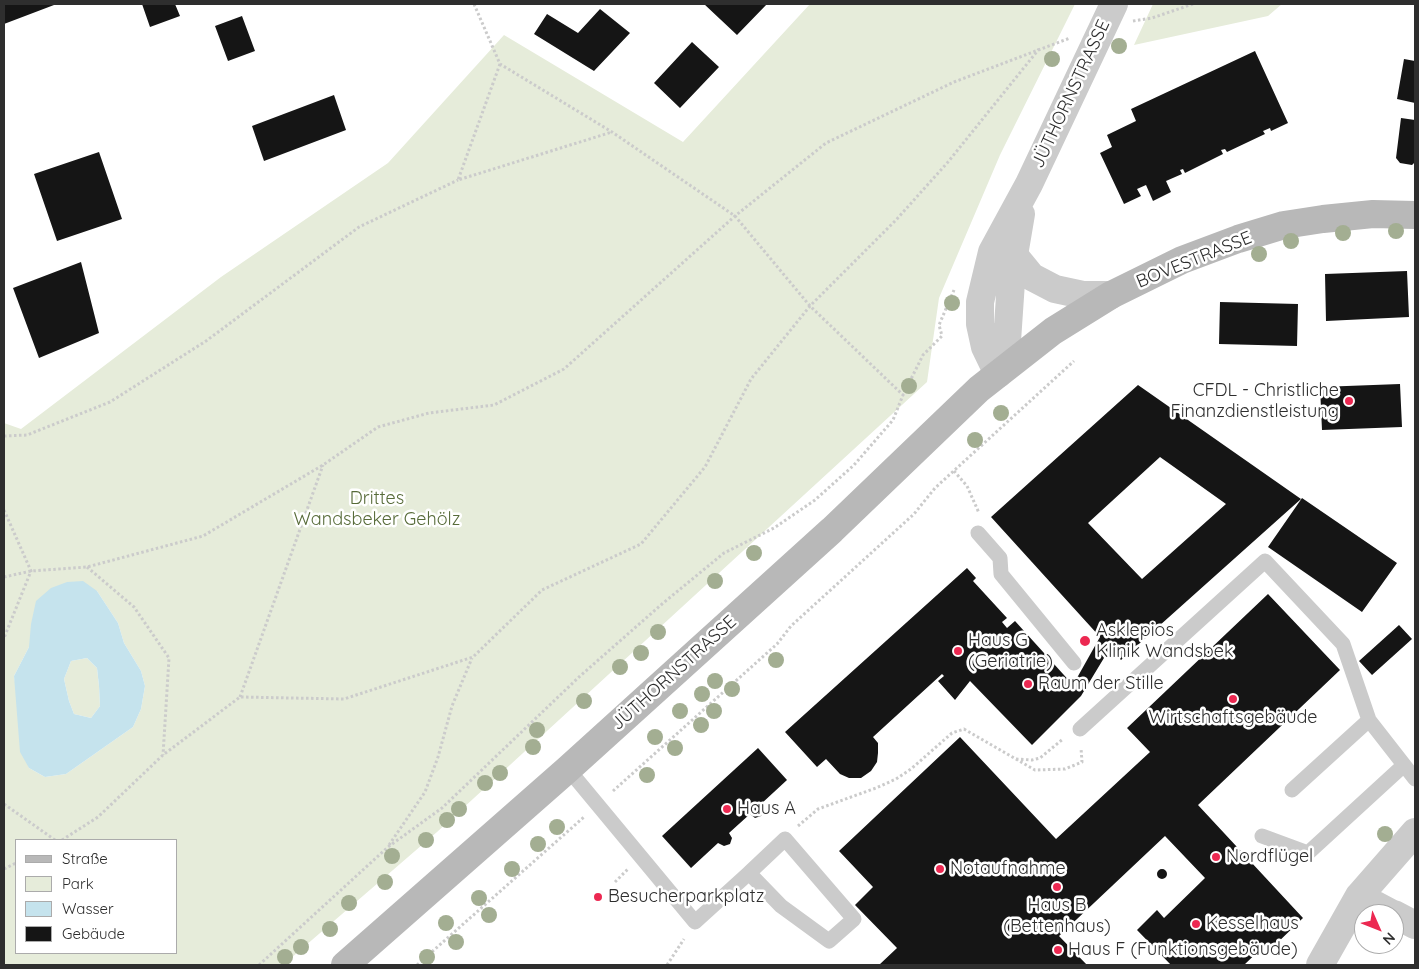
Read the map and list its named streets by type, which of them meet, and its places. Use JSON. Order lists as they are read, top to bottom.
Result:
{
  "streets": {
    "main road": ["JÜTHORNSTRASSE", "BOVESTRASSE"]
  },
  "crossings": [
    ["JÜTHORNSTRASSE", "BOVESTRASSE"]
  ],
  "parks": ["Drittes Wandsbeker Gehölz"],
  "places": [
    "CFDL - Christliche Finanzdienstleistung",
    "Asklepios Klinik Wandsbek",
    "Haus G (Geriatrie)",
    "Raum der Stille",
    "Wirtschaftsgebäude",
    "Haus A",
    "Nordflügel",
    "Notaufnahme",
    "Haus B (Bettenhaus)",
    "Besucherparkplatz",
    "Kesselhaus",
    "Haus F (Funktionsgebäude)"
  ],
  "legend": [
    "Straße",
    "Park",
    "Wasser",
    "Gebäude"
  ],
  "north": "bottom right"
}
